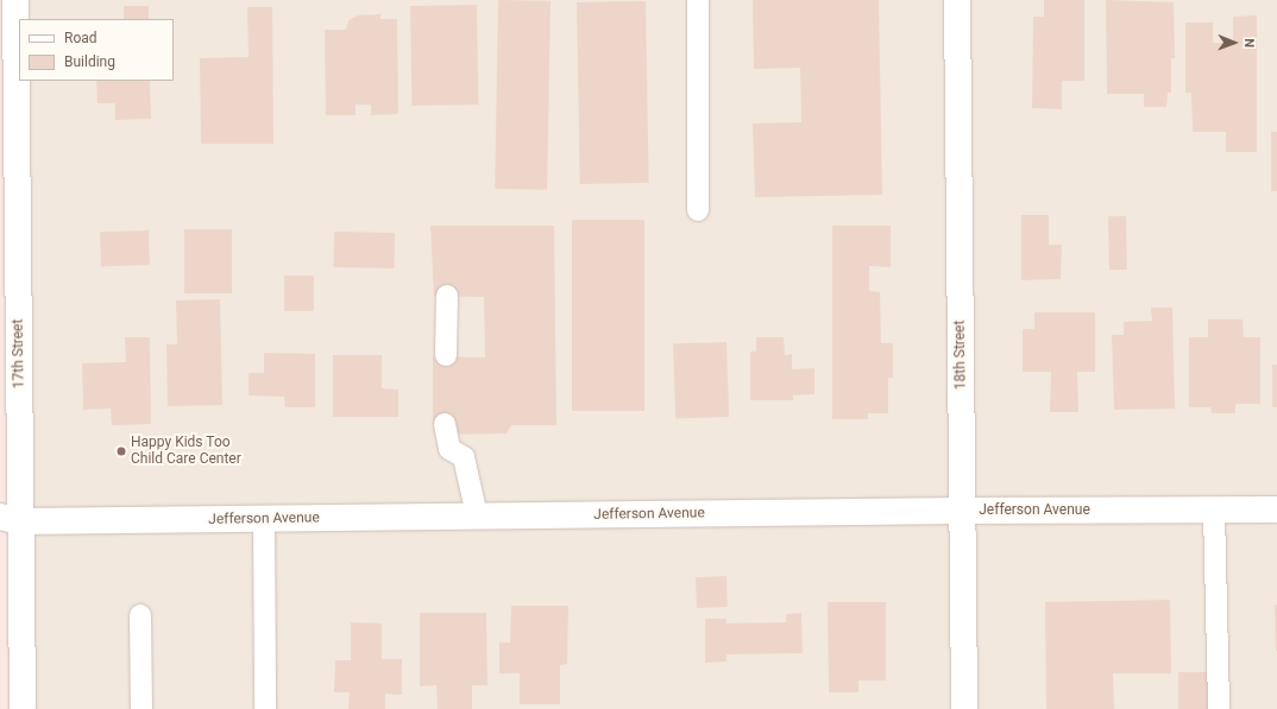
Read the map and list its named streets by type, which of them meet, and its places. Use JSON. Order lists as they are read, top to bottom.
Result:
{
  "streets": {
    "street": ["17th Street", "18th Street", "Jefferson Avenue"]
  },
  "crossings": [
    ["17th Street", "Jefferson Avenue"],
    ["18th Street", "Jefferson Avenue"]
  ],
  "places": ["Happy Kids Too Child Care Center"],
  "legend": ["Road", "Building"],
  "north": "right"
}
